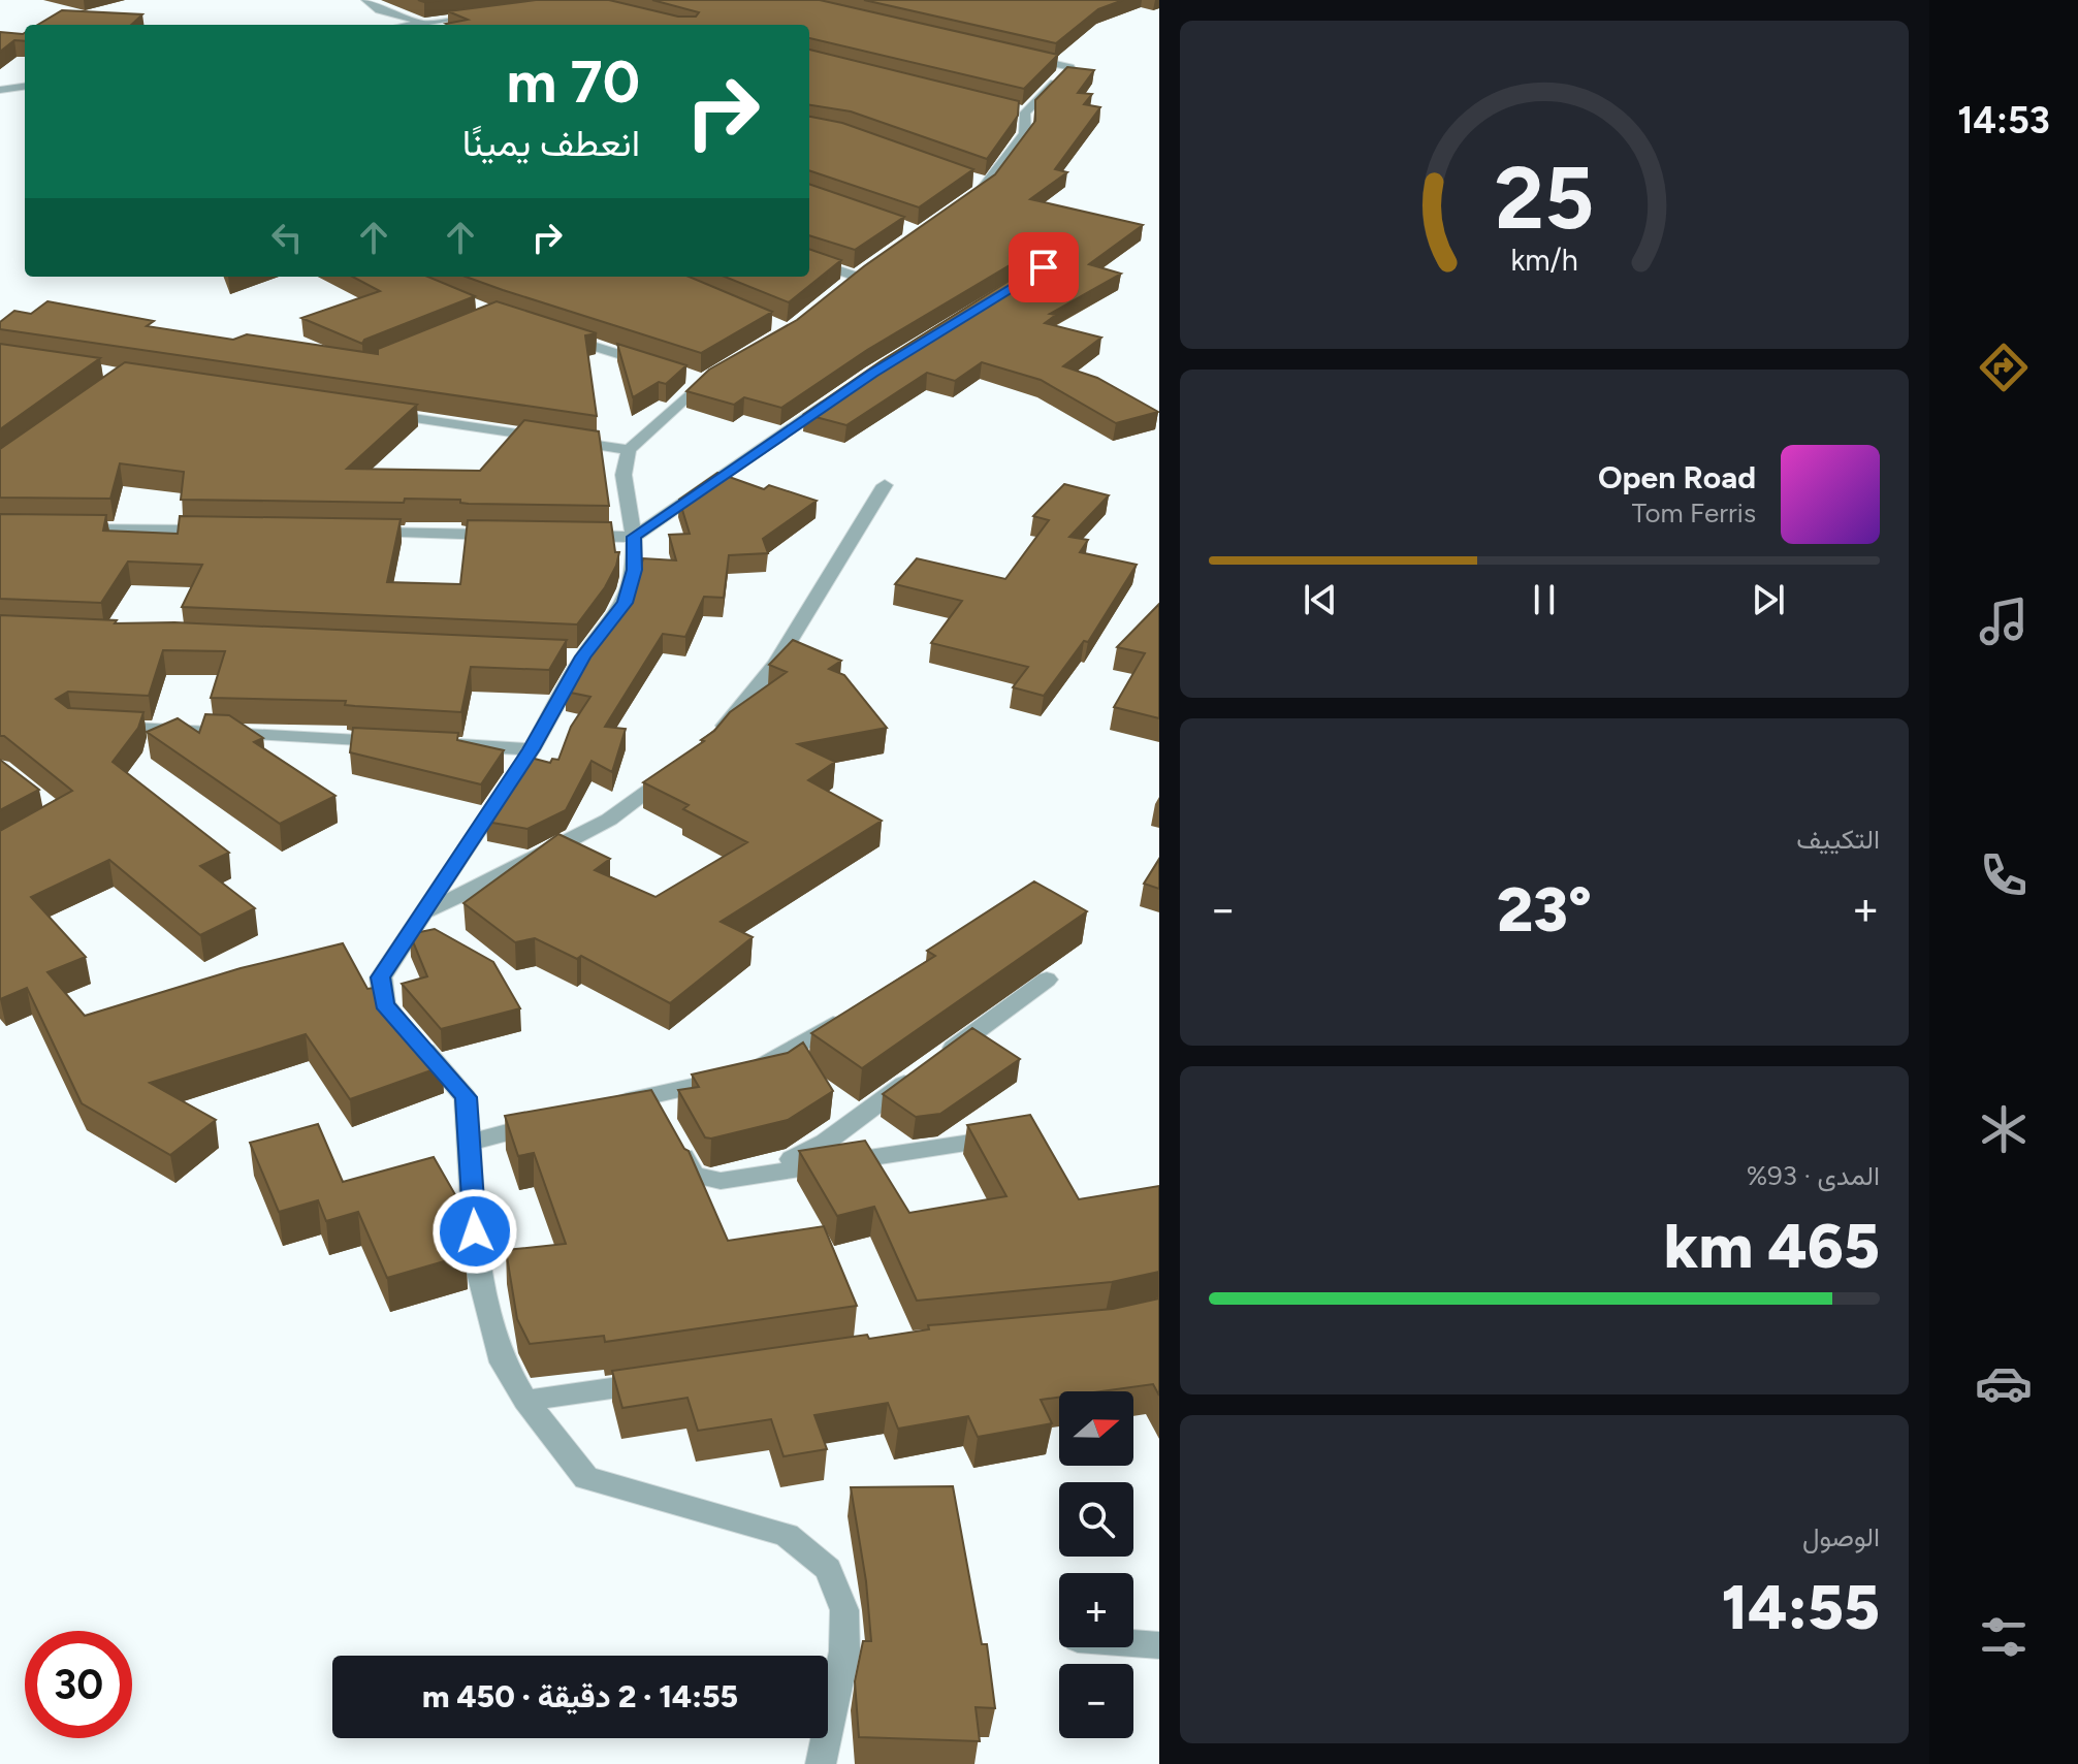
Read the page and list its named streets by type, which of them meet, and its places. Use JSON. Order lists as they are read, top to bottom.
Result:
{
  "north": "right",
  "page": {
    "tabs": "14:53",
    "turn": ["70 m", "انعطف يمينًا"],
    "song": ["Open Road", "Tom Ferris"],
    "tile": [
      "التكييف",
      ["المدى · 93%", "465 km"],
      ["الوصول", "14:55"]
    ],
    "heat": ["−", "23°", "+"],
    "map_buttons": ["+", "−"],
    "limit": "30",
    "trip": "14:55 · 2 دقيقة · 450 m",
    "gauge": ["25", "km/h"]
  }
}
